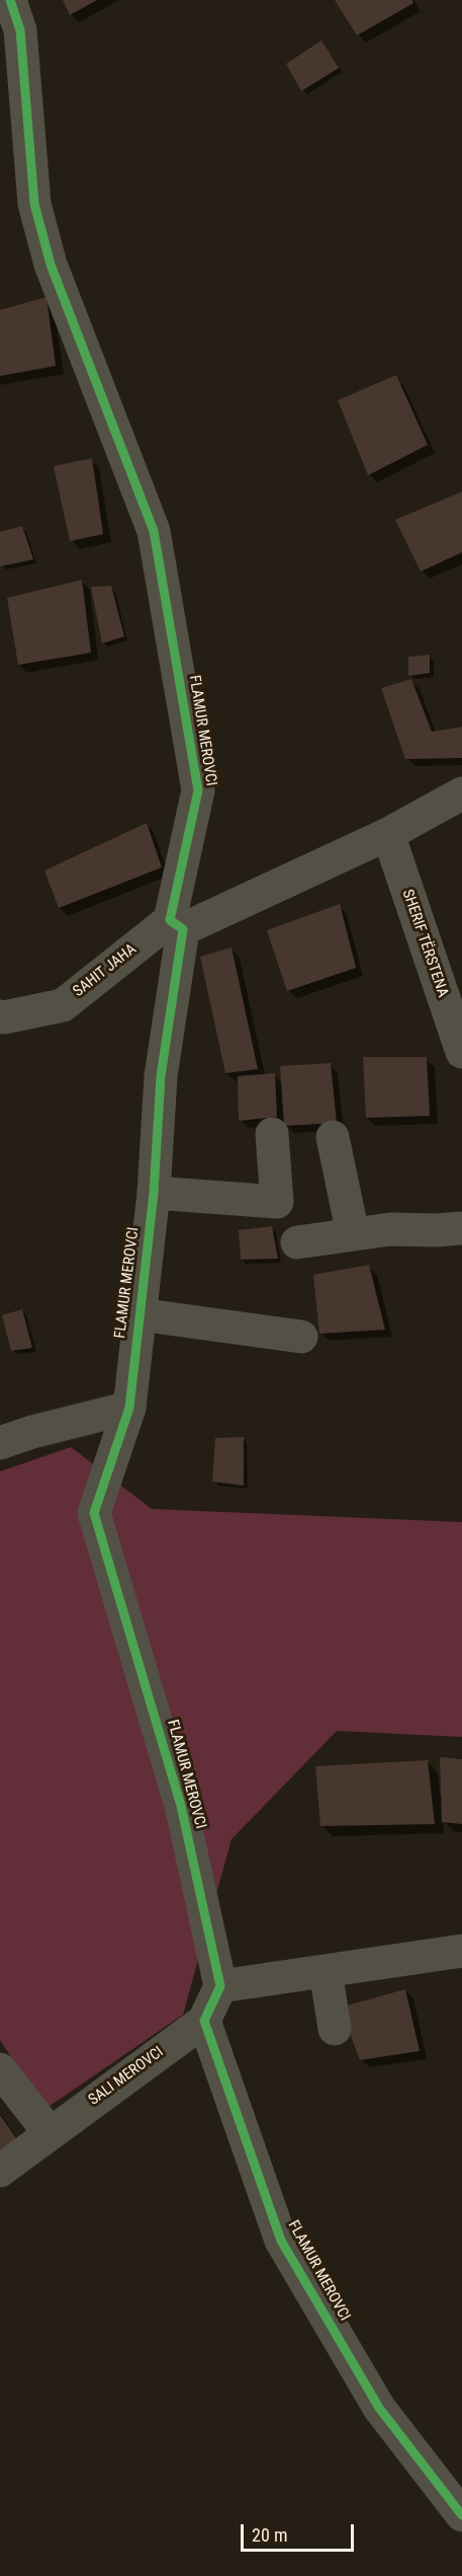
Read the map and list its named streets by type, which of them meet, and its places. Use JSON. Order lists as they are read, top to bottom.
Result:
{
  "streets": {
    "street": [
      "FLAMUR MEROVCI",
      "SHERIF TËRSTENA",
      "SAHIT JAHA",
      "SALI MEROVCI"
    ]
  },
  "crossings": [
    ["FLAMUR MEROVCI", "SAHIT JAHA"],
    ["FLAMUR MEROVCI", "SALI MEROVCI"]
  ],
  "scale_bar": "20 m"
}
